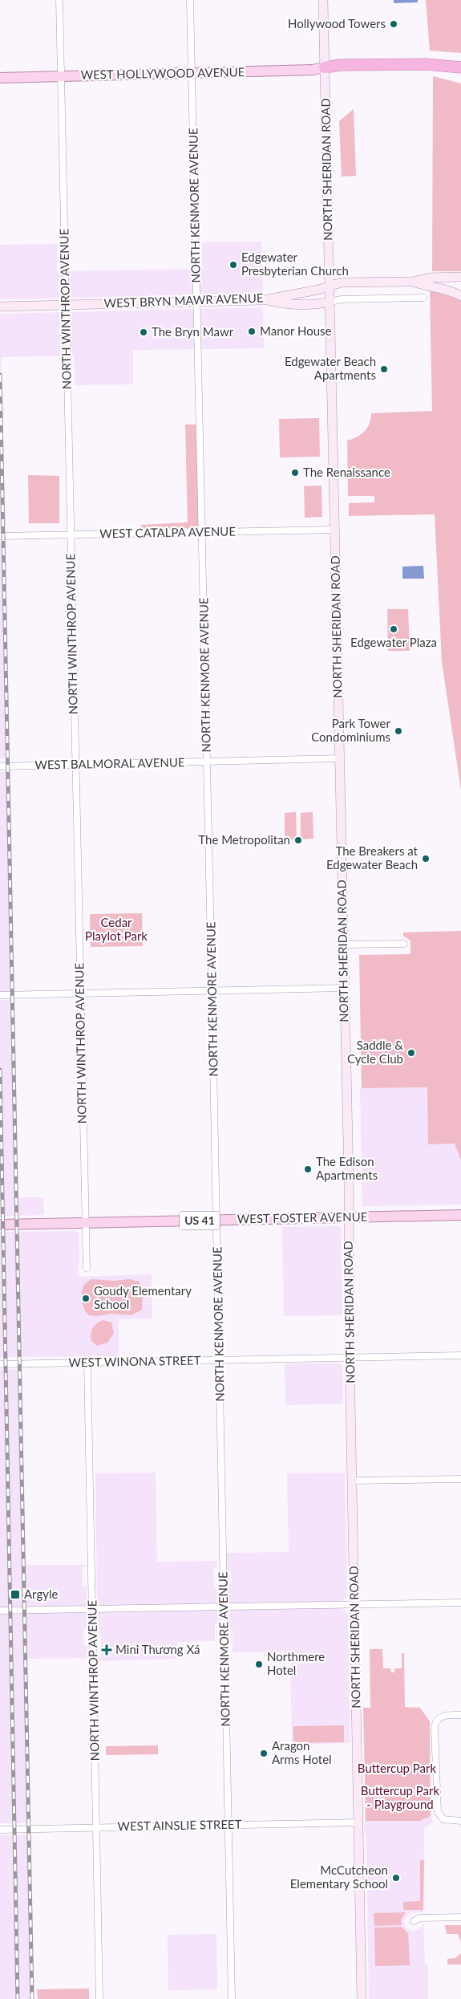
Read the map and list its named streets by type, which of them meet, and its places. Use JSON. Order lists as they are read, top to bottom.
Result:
{
  "streets": {
    "main road": [
      "WEST HOLLYWOOD AVENUE",
      "NORTH SHERIDAN ROAD",
      "WEST BRYN MAWR AVENUE",
      "WEST FOSTER AVENUE",
      "US 41"
    ],
    "street": [
      "NORTH KENMORE AVENUE",
      "NORTH WINTHROP AVENUE",
      "WEST CATALPA AVENUE",
      "WEST BALMORAL AVENUE",
      "WEST WINONA STREET",
      "WEST AINSLIE STREET"
    ]
  },
  "crossings": [
    ["WEST HOLLYWOOD AVENUE", "NORTH SHERIDAN ROAD"],
    ["WEST HOLLYWOOD AVENUE", "NORTH KENMORE AVENUE"],
    ["WEST HOLLYWOOD AVENUE", "NORTH WINTHROP AVENUE"],
    ["NORTH SHERIDAN ROAD", "WEST BRYN MAWR AVENUE"],
    ["NORTH SHERIDAN ROAD", "WEST CATALPA AVENUE"],
    ["NORTH SHERIDAN ROAD", "WEST BALMORAL AVENUE"],
    ["NORTH SHERIDAN ROAD", "WEST FOSTER AVENUE"],
    ["NORTH SHERIDAN ROAD", "WEST WINONA STREET"],
    ["NORTH SHERIDAN ROAD", "WEST AINSLIE STREET"],
    ["NORTH KENMORE AVENUE", "WEST BRYN MAWR AVENUE"],
    ["NORTH KENMORE AVENUE", "WEST CATALPA AVENUE"],
    ["NORTH KENMORE AVENUE", "WEST BALMORAL AVENUE"],
    ["NORTH KENMORE AVENUE", "WEST FOSTER AVENUE"],
    ["NORTH KENMORE AVENUE", "WEST WINONA STREET"],
    ["NORTH KENMORE AVENUE", "WEST AINSLIE STREET"],
    ["WEST BRYN MAWR AVENUE", "NORTH WINTHROP AVENUE"],
    ["NORTH WINTHROP AVENUE", "WEST CATALPA AVENUE"],
    ["NORTH WINTHROP AVENUE", "WEST BALMORAL AVENUE"],
    ["NORTH WINTHROP AVENUE", "WEST FOSTER AVENUE"],
    ["NORTH WINTHROP AVENUE", "WEST WINONA STREET"],
    ["NORTH WINTHROP AVENUE", "WEST AINSLIE STREET"]
  ],
  "parks": ["Cedar Playlot Park", "Buttercup Park", "Buttercup Park - Playground"],
  "places": {
    "other": [
      "Hollywood Towers",
      "Edgewater Presbyterian Church",
      "Manor House",
      "The Bryn Mawr",
      "Edgewater Beach Apartments",
      "The Renaissance",
      "Edgewater Plaza",
      "Park Tower Condominiums",
      "The Metropolitan",
      "The Breakers at Edgewater Beach",
      "Saddle & Cycle Club",
      "The Edison Apartments",
      "Goudy Elementary School",
      "Northmere Hotel",
      "Aragon Arms Hotel",
      "McCutcheon Elementary School"
    ],
    "transit": ["Argyle"],
    "health": ["Mini Thương Xá"]
  }
}
